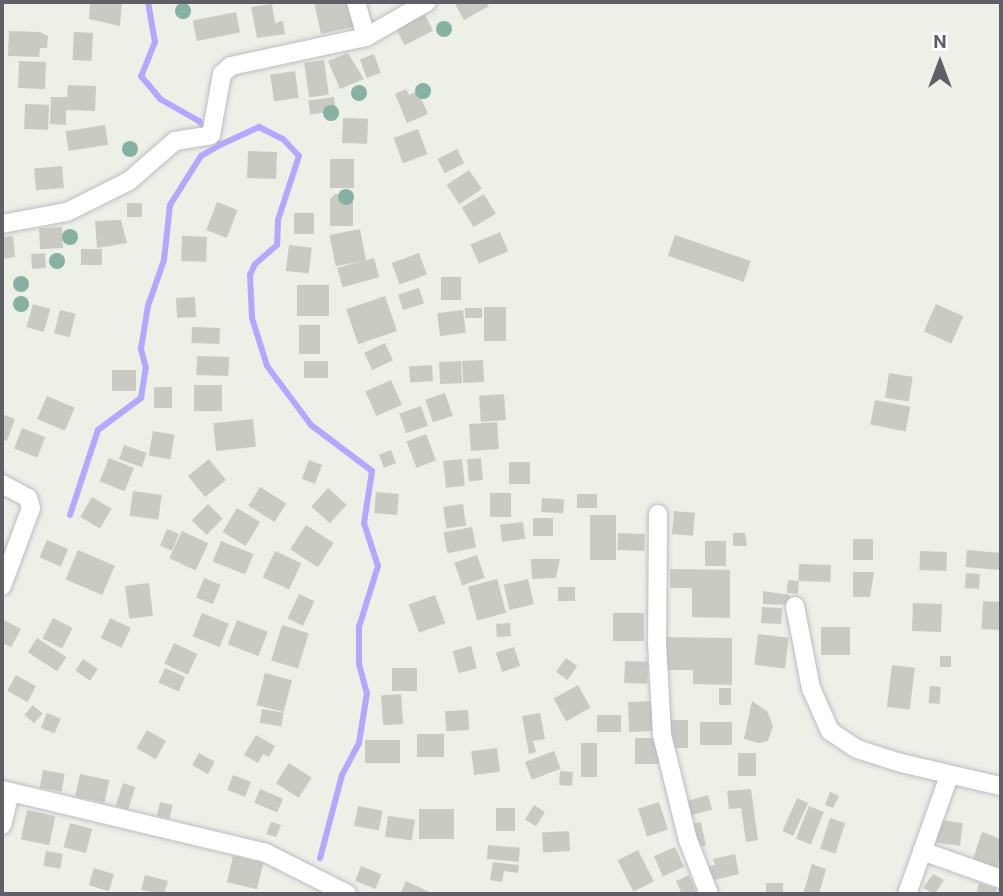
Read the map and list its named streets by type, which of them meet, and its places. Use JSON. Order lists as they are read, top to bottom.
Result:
{
  "north": "top"
}
